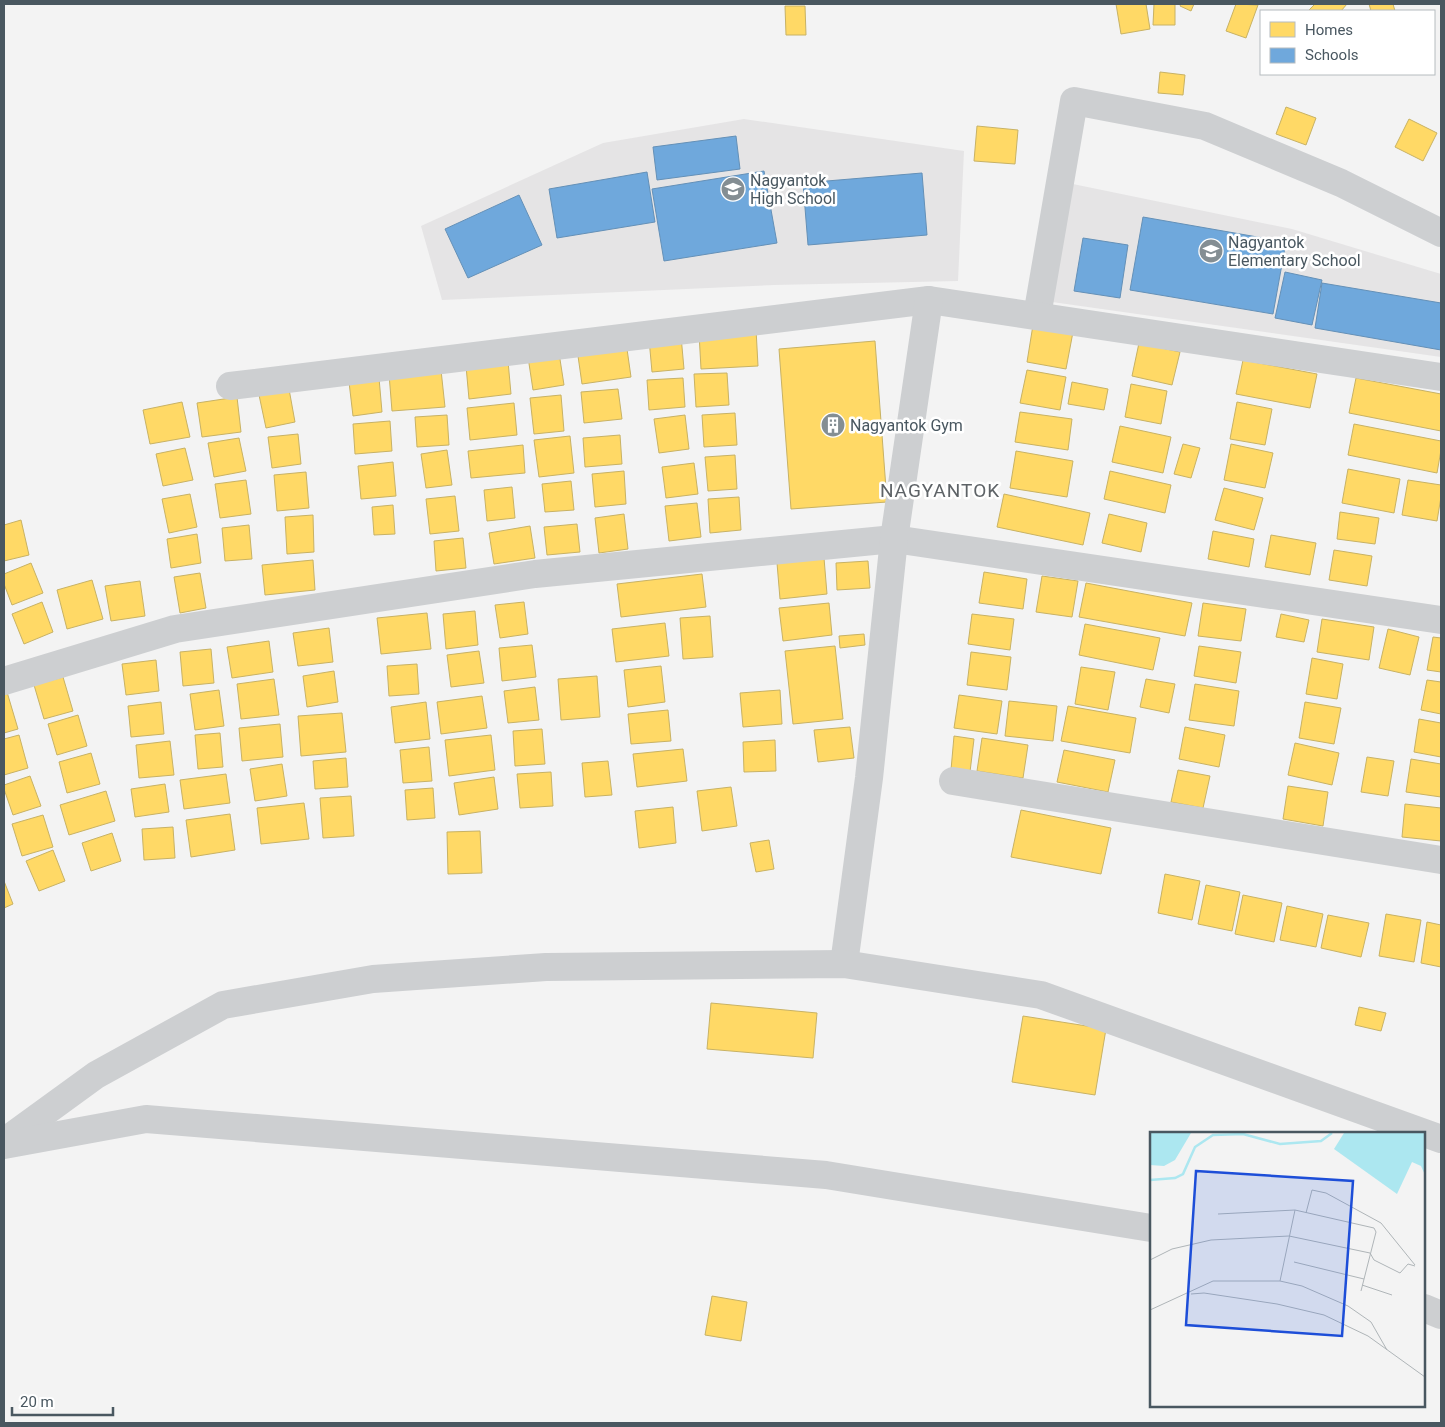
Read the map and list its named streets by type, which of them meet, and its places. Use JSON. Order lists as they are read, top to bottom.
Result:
{
  "districts": ["NAGYANTOK"],
  "places": {
    "school or university": ["Nagyantok High School", "Nagyantok Elementary School"],
    "building": ["Nagyantok Gym"]
  },
  "legend": ["Homes", "Schools"],
  "scale_bar": "20 m"
}
